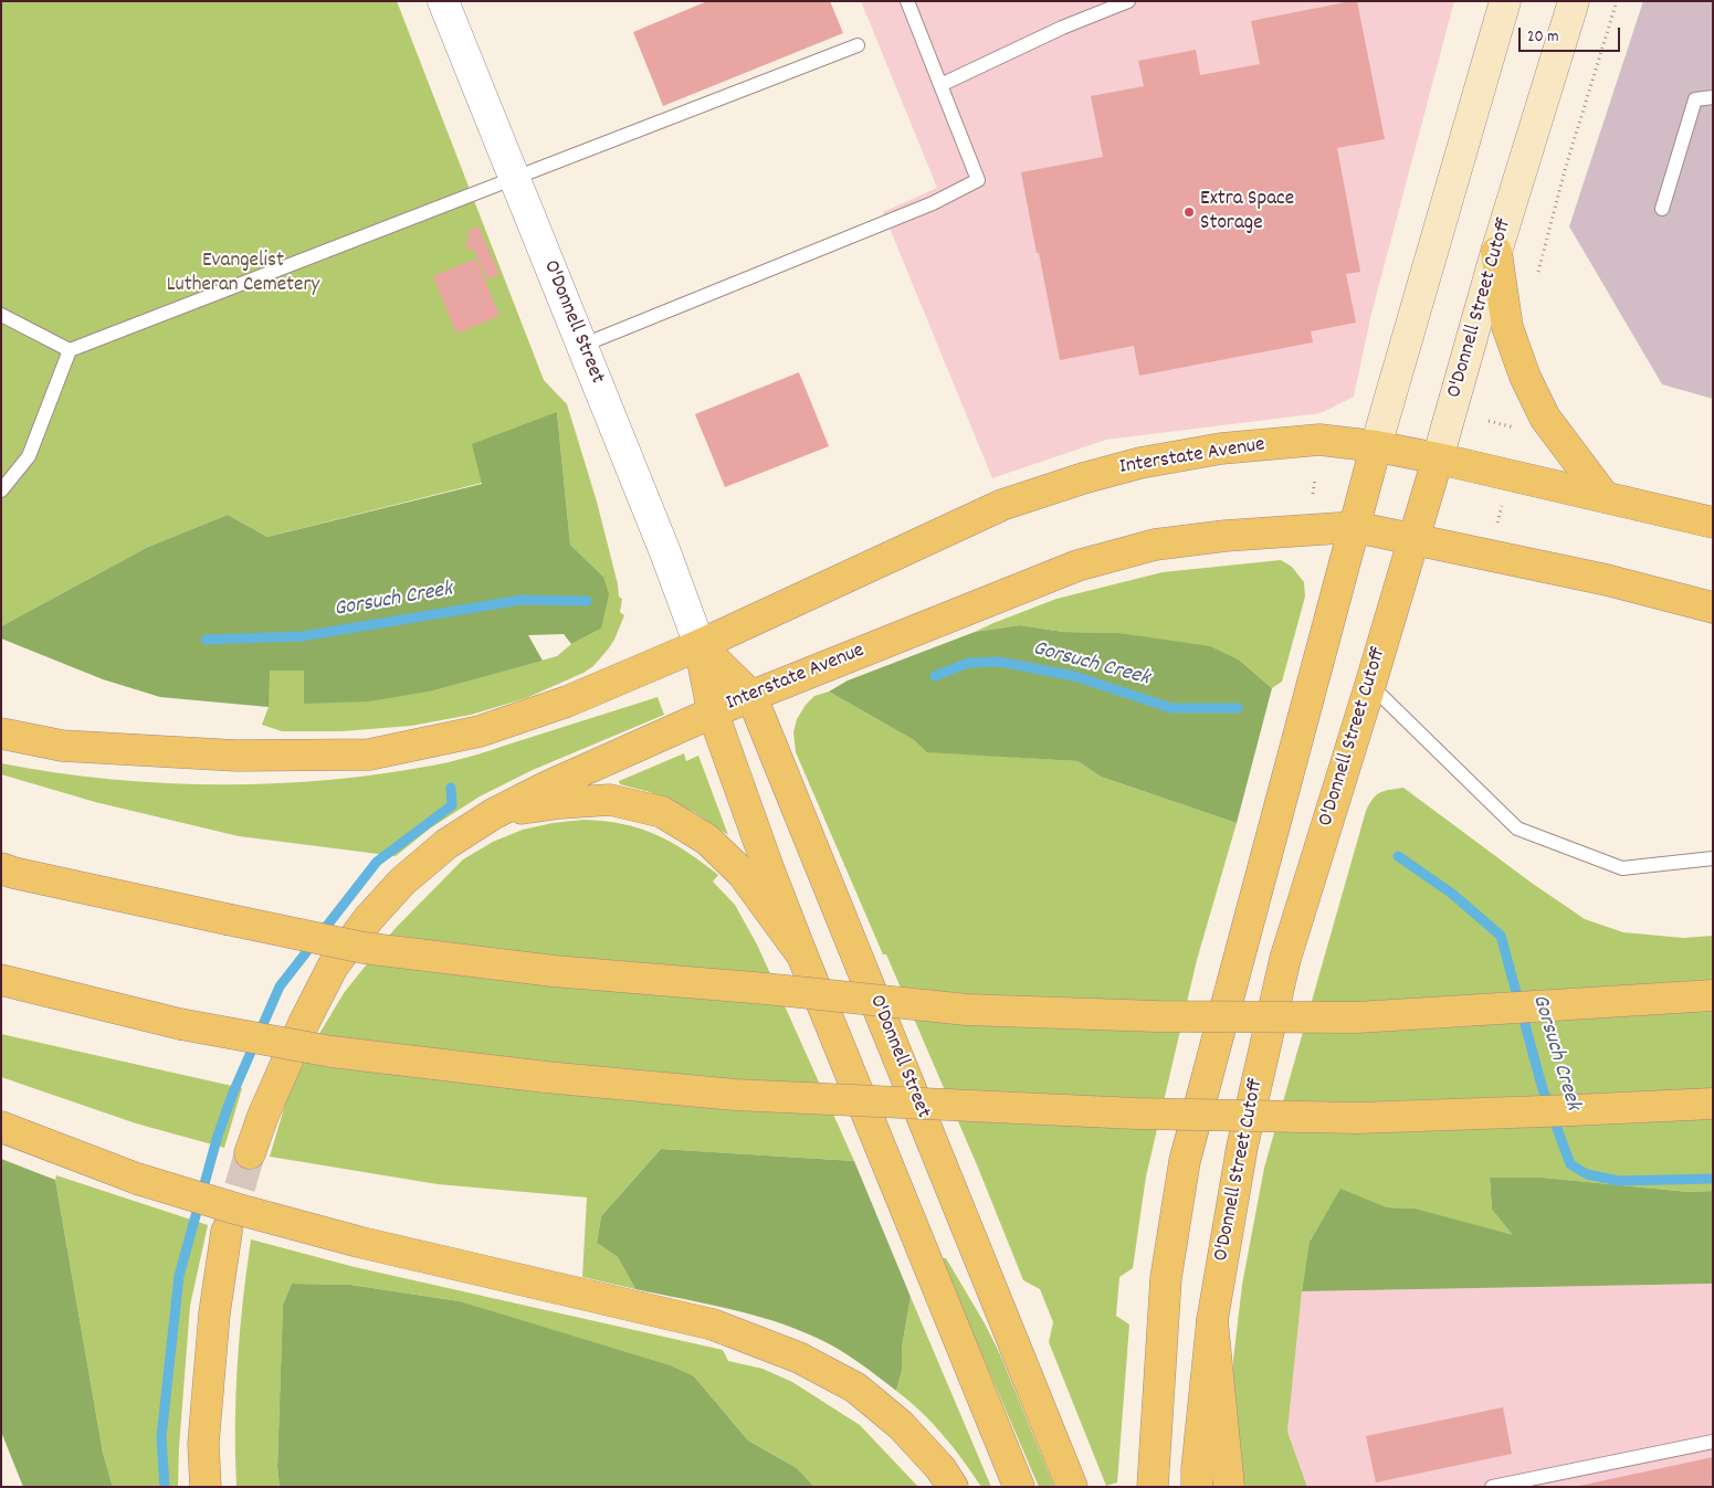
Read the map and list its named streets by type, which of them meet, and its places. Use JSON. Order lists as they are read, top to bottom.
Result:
{
  "streets": {
    "main road": ["O'Donnell Street Cutoff", "O'Donnell Street", "Interstate Avenue"]
  },
  "crossings": [
    ["O'Donnell Street Cutoff", "Interstate Avenue"],
    ["O'Donnell Street", "Interstate Avenue"]
  ],
  "water": ["Gorsuch Creek"],
  "parks": ["Evangelist Lutheran Cemetery"],
  "places": ["Extra Space Storage"],
  "scale_bar": "20 m"
}
